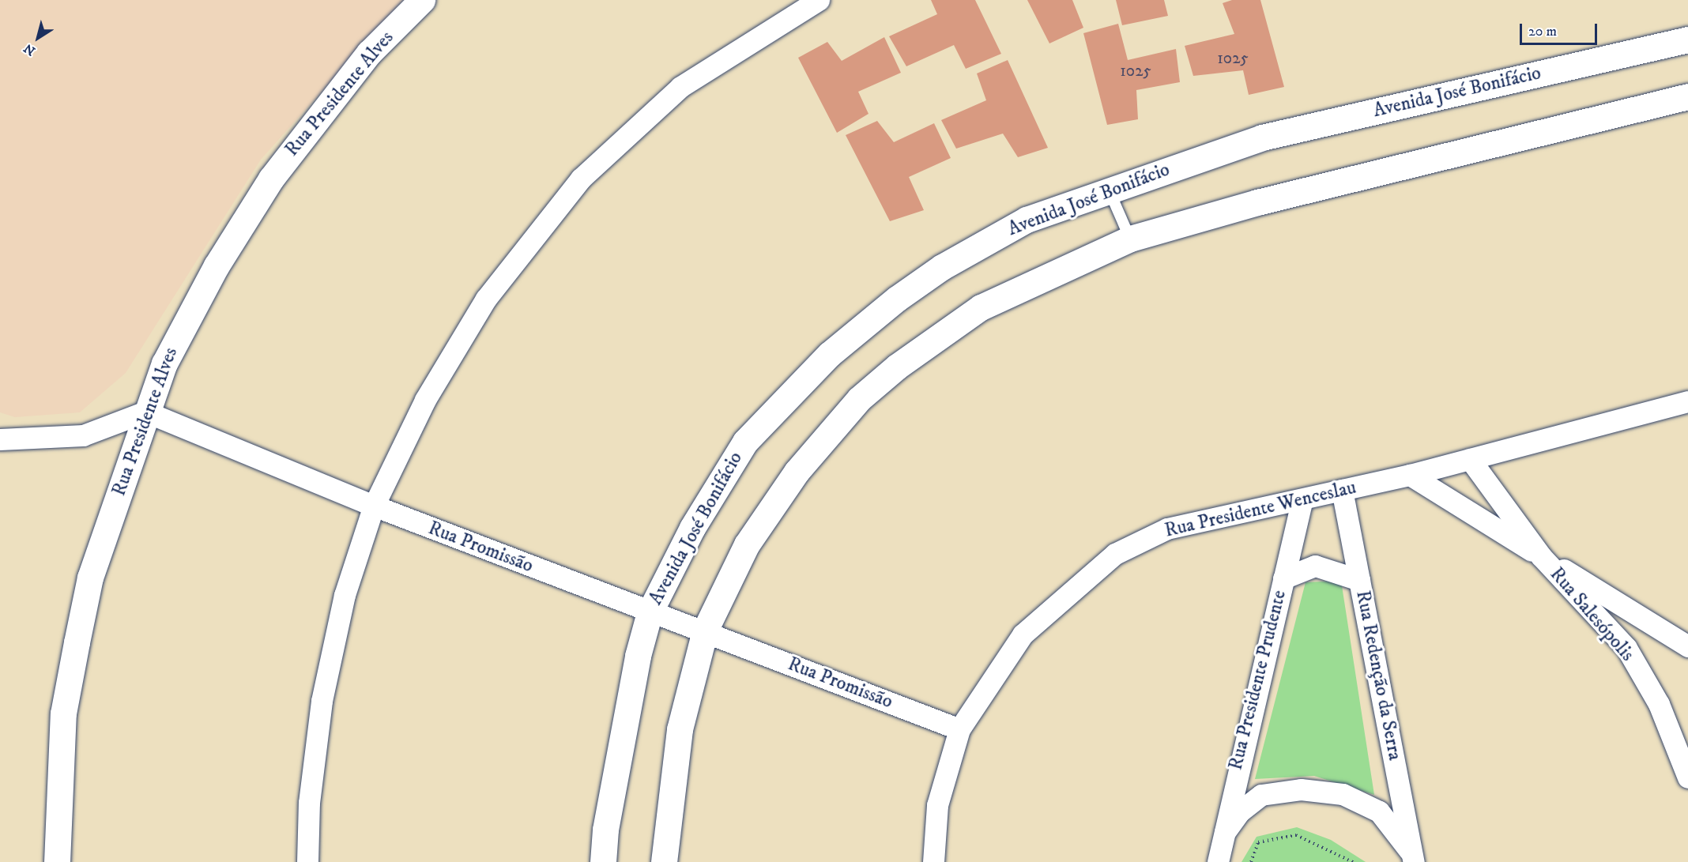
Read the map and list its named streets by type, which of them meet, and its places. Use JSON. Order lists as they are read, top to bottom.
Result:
{
  "streets": {
    "main road": ["Avenida José Bonifácio", "Rua Presidente Alves"],
    "street": [
      "Rua Presidente Wenceslau",
      "Rua Promissão",
      "Rua Salesópolis",
      "Rua Redenção da Serra",
      "Rua Presidente Prudente"
    ]
  },
  "crossings": [
    ["Avenida José Bonifácio", "Rua Promissão"],
    ["Rua Presidente Alves", "Rua Promissão"],
    ["Rua Presidente Wenceslau", "Rua Promissão"],
    ["Rua Presidente Wenceslau", "Rua Redenção da Serra"],
    ["Rua Presidente Wenceslau", "Rua Presidente Prudente"]
  ],
  "house_numbers": ["1025", "1025"],
  "scale_bar": "20 m",
  "north": "bottom left"
}
